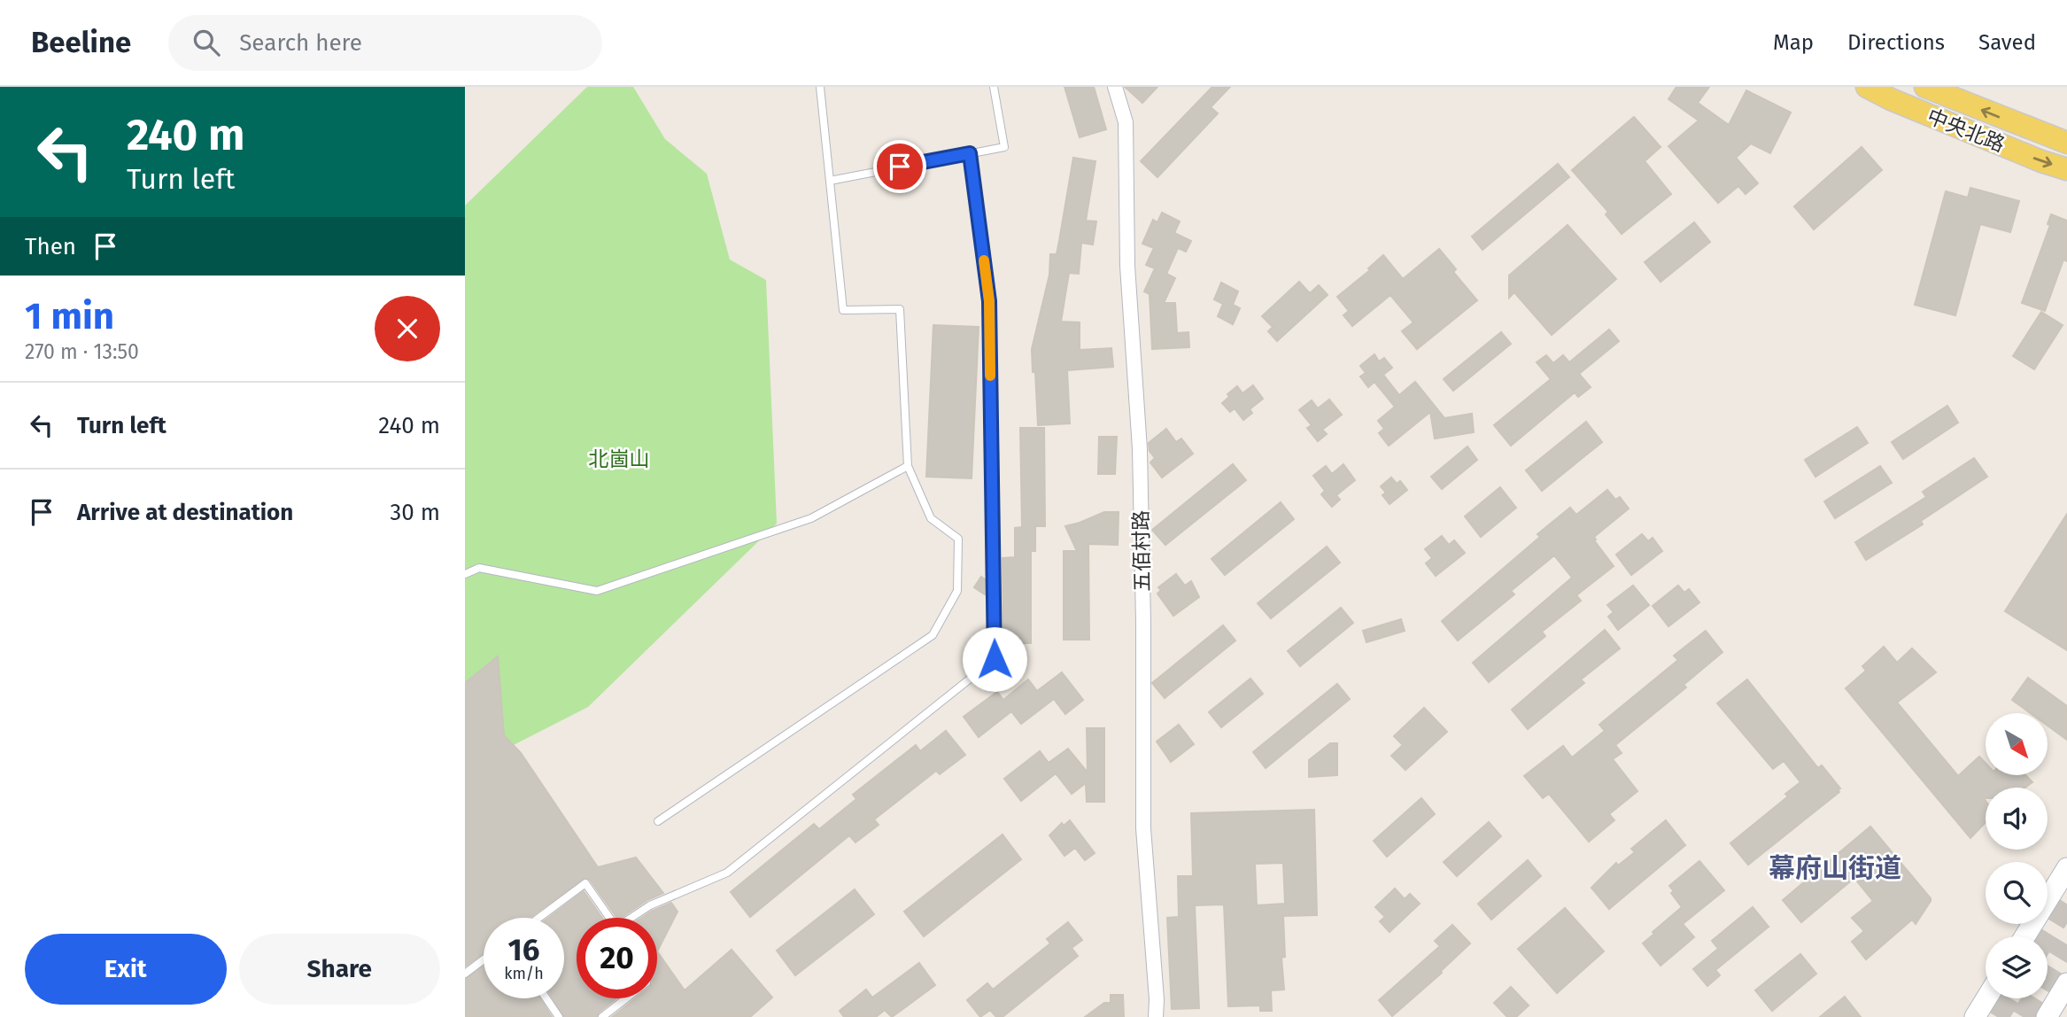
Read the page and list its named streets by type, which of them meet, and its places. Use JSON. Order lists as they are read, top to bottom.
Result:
{
  "streets": {
    "main road": ["中央北路"],
    "street": ["五佰村路"]
  },
  "districts": ["幕府山街道"],
  "parks": ["北崮山"],
  "north": "bottom right",
  "page": {
    "header": "Beeline",
    "search": "Search here",
    "nav": ["Map", "Directions", "Saved"],
    "turn": ["240 m", "Turn left"],
    "then": "Then",
    "heading": ["1 min", "270 m · 13:50"],
    "list": [
      {
        "name": "Turn left",
        "value": "240 m"
      },
      {
        "name": "Arrive at destination",
        "value": "30 m"
      }
    ],
    "speed": "16 km/h",
    "limit": "20",
    "buttons": ["Exit", "Share"]
  }
}
